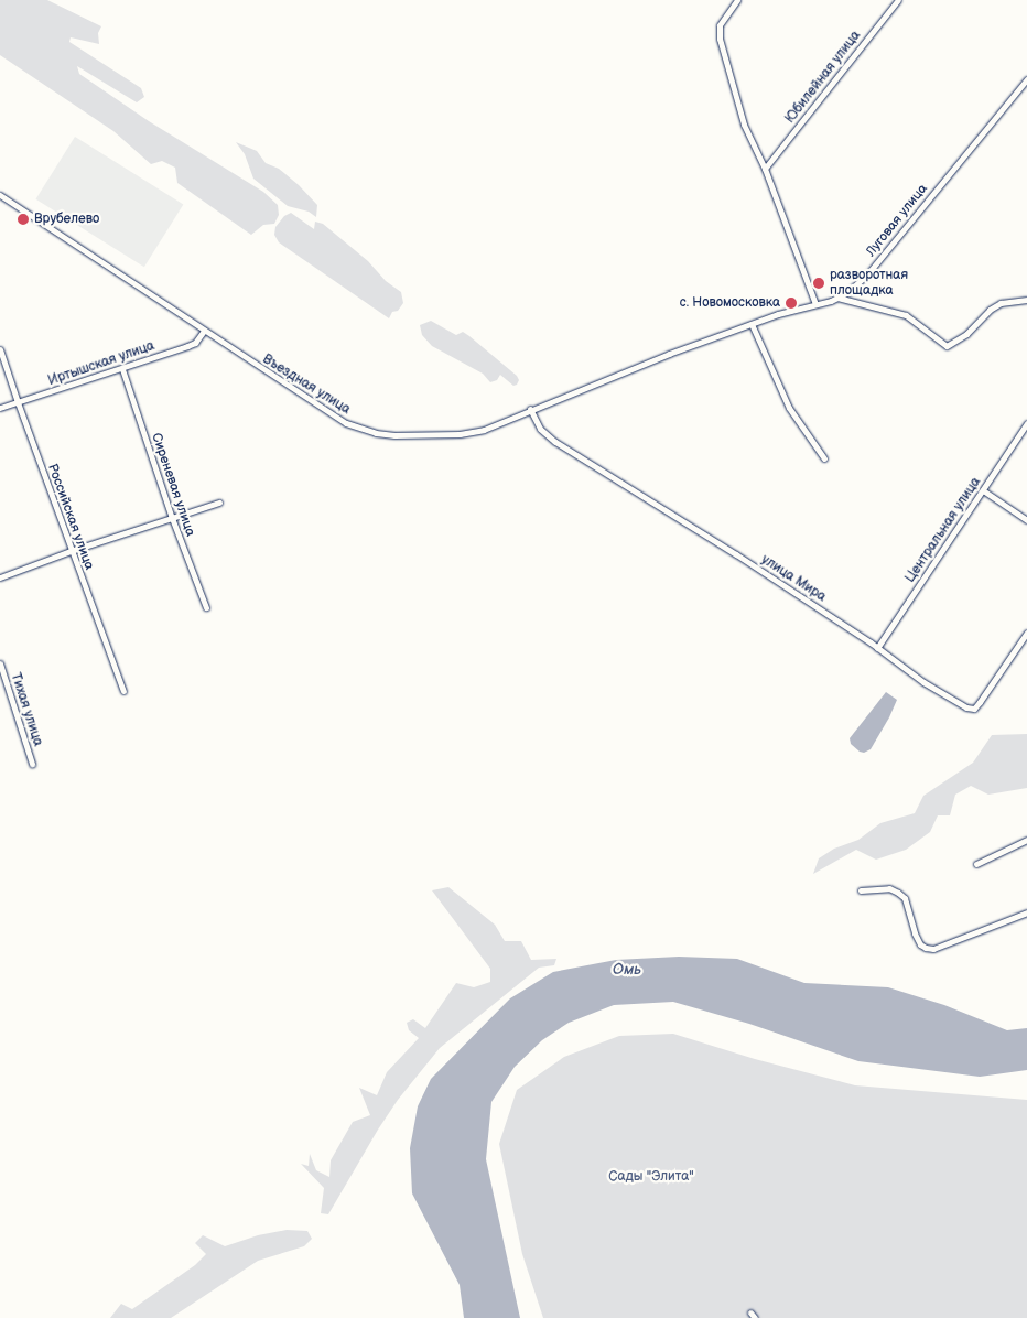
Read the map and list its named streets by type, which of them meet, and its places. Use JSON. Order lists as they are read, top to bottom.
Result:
{
  "streets": {
    "street": [
      "Юбилейная улица",
      "Луговая улица",
      "Иртышская улица",
      "Въездная улица",
      "Сиреневая улица",
      "Российская улица",
      "Центральная улица",
      "улица Мира",
      "Тихая улица"
    ]
  },
  "crossings": [
    ["Луговая улица", "Въездная улица"],
    ["Луговая улица", "улица Мира"],
    ["Иртышская улица", "Въездная улица"],
    ["Иртышская улица", "Сиреневая улица"],
    ["Иртышская улица", "Российская улица"],
    ["Въездная улица", "улица Мира"],
    ["Центральная улица", "улица Мира"]
  ],
  "water": ["Омь"],
  "parks": ["Сады \"Элита\""],
  "places": ["Врубелево", "разворотная площадка", "с. Новомосковка"]
}
